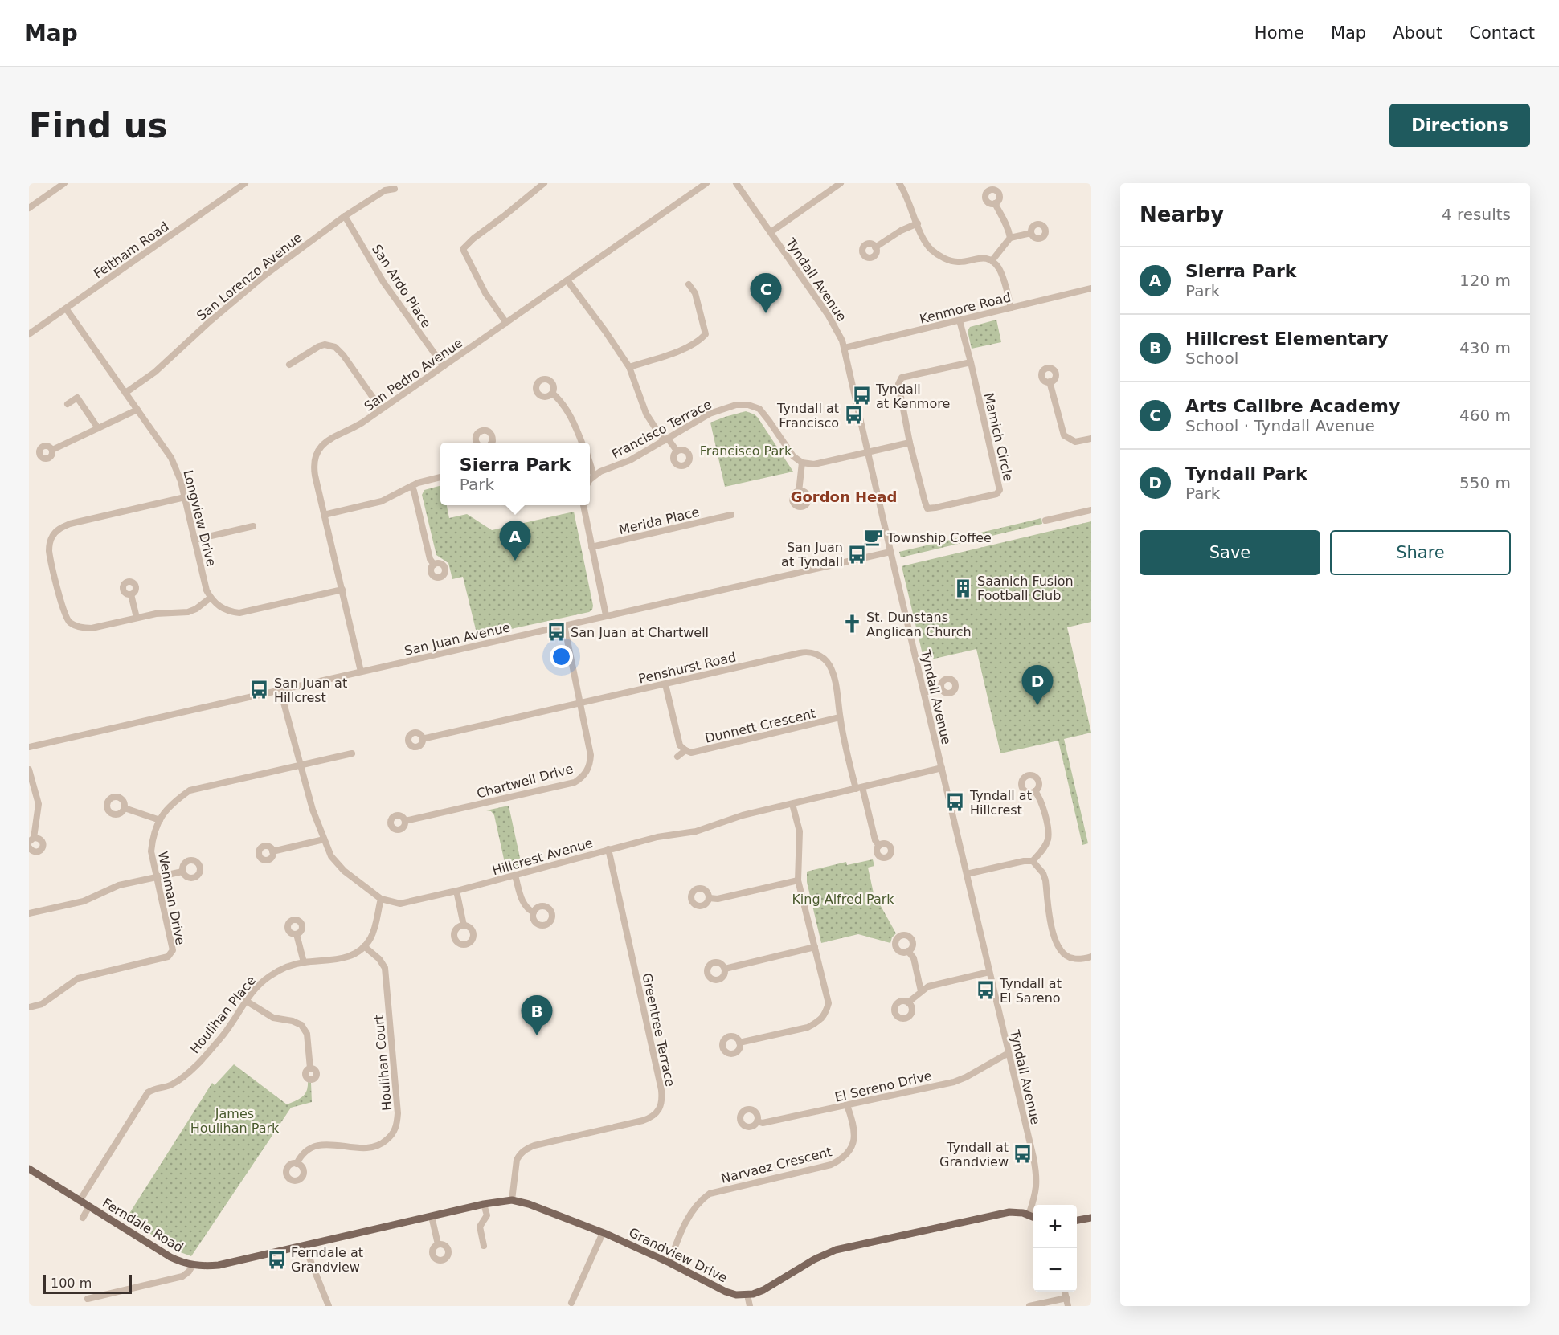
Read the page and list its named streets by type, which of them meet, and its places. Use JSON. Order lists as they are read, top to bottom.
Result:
{
  "streets": {
    "main road": ["Ferndale Road", "Grandview Drive"],
    "street": [
      "Feltham Road",
      "San Lorenzo Avenue",
      "Tyndall Avenue",
      "San Ardo Place",
      "Kenmore Road",
      "San Pedro Avenue",
      "Francisco Terrace",
      "Mamich Circle",
      "Longview Drive",
      "Merida Place",
      "San Juan Avenue",
      "Penshurst Road",
      "Dunnett Crescent",
      "Chartwell Drive",
      "Hillcrest Avenue",
      "Wenman Drive",
      "Houlihan Place",
      "Greentree Terrace",
      "Houlihan Court",
      "El Sereno Drive",
      "Narvaez Crescent"
    ]
  },
  "crossings": [
    ["Feltham Road", "Longview Drive"],
    ["San Lorenzo Avenue", "San Ardo Place"],
    ["San Lorenzo Avenue", "Longview Drive"],
    ["Tyndall Avenue", "Kenmore Road"],
    ["Tyndall Avenue", "San Juan Avenue"],
    ["Tyndall Avenue", "Hillcrest Avenue"],
    ["Tyndall Avenue", "El Sereno Drive"],
    ["San Ardo Place", "San Pedro Avenue"],
    ["Kenmore Road", "Mamich Circle"],
    ["San Pedro Avenue", "San Juan Avenue"],
    ["San Juan Avenue", "Chartwell Drive"],
    ["San Juan Avenue", "Hillcrest Avenue"],
    ["Penshurst Road", "Dunnett Crescent"],
    ["Penshurst Road", "Chartwell Drive"],
    ["Penshurst Road", "Hillcrest Avenue"],
    ["Hillcrest Avenue", "Wenman Drive"],
    ["Hillcrest Avenue", "Greentree Terrace"],
    ["Houlihan Place", "Houlihan Court"],
    ["Houlihan Place", "Ferndale Road"],
    ["Greentree Terrace", "Grandview Drive"],
    ["El Sereno Drive", "Narvaez Crescent"],
    ["Narvaez Crescent", "Grandview Drive"],
    ["Ferndale Road", "Grandview Drive"]
  ],
  "districts": ["Gordon Head"],
  "parks": ["Francisco Park", "King Alfred Park", "James Houlihan Park"],
  "places": {
    "bus stop": [
      "Tyndall at Kenmore",
      "Tyndall at Francisco",
      "San Juan at Tyndall",
      "San Juan at Chartwell",
      "San Juan at Hillcrest",
      "Tyndall at Hillcrest",
      "Tyndall at El Sareno",
      "Tyndall at Grandview",
      "Ferndale at Grandview"
    ],
    "cafe": ["Township Coffee"],
    "building": ["Saanich Fusion Football Club"],
    "church": ["St. Dunstans Anglican Church"]
  },
  "scale_bar": "100 m",
  "page": {
    "header": "Map",
    "nav": [
      "Home",
      "Map",
      "About",
      "Contact"
    ],
    "buttons": [
      "Directions",
      ["Save", "Share"]
    ],
    "title": "Find us",
    "heading": ["Nearby", "4 results"],
    "list": [
      {
        "mark": "A",
        "name": "Sierra Park",
        "note": "Park",
        "value": "120 m"
      },
      {
        "mark": "B",
        "name": "Hillcrest Elementary",
        "note": "School",
        "value": "430 m"
      },
      {
        "mark": "C",
        "name": "Arts Calibre Academy",
        "note": "School · Tyndall Avenue",
        "value": "460 m"
      },
      {
        "mark": "D",
        "name": "Tyndall Park",
        "note": "Park",
        "value": "550 m"
      }
    ],
    "pins": [
      "C",
      "A",
      "D",
      "B"
    ],
    "popup": ["Sierra Park", "Park"],
    "map_buttons": ["+", "−"],
    "scale": "100 m"
  }
}
